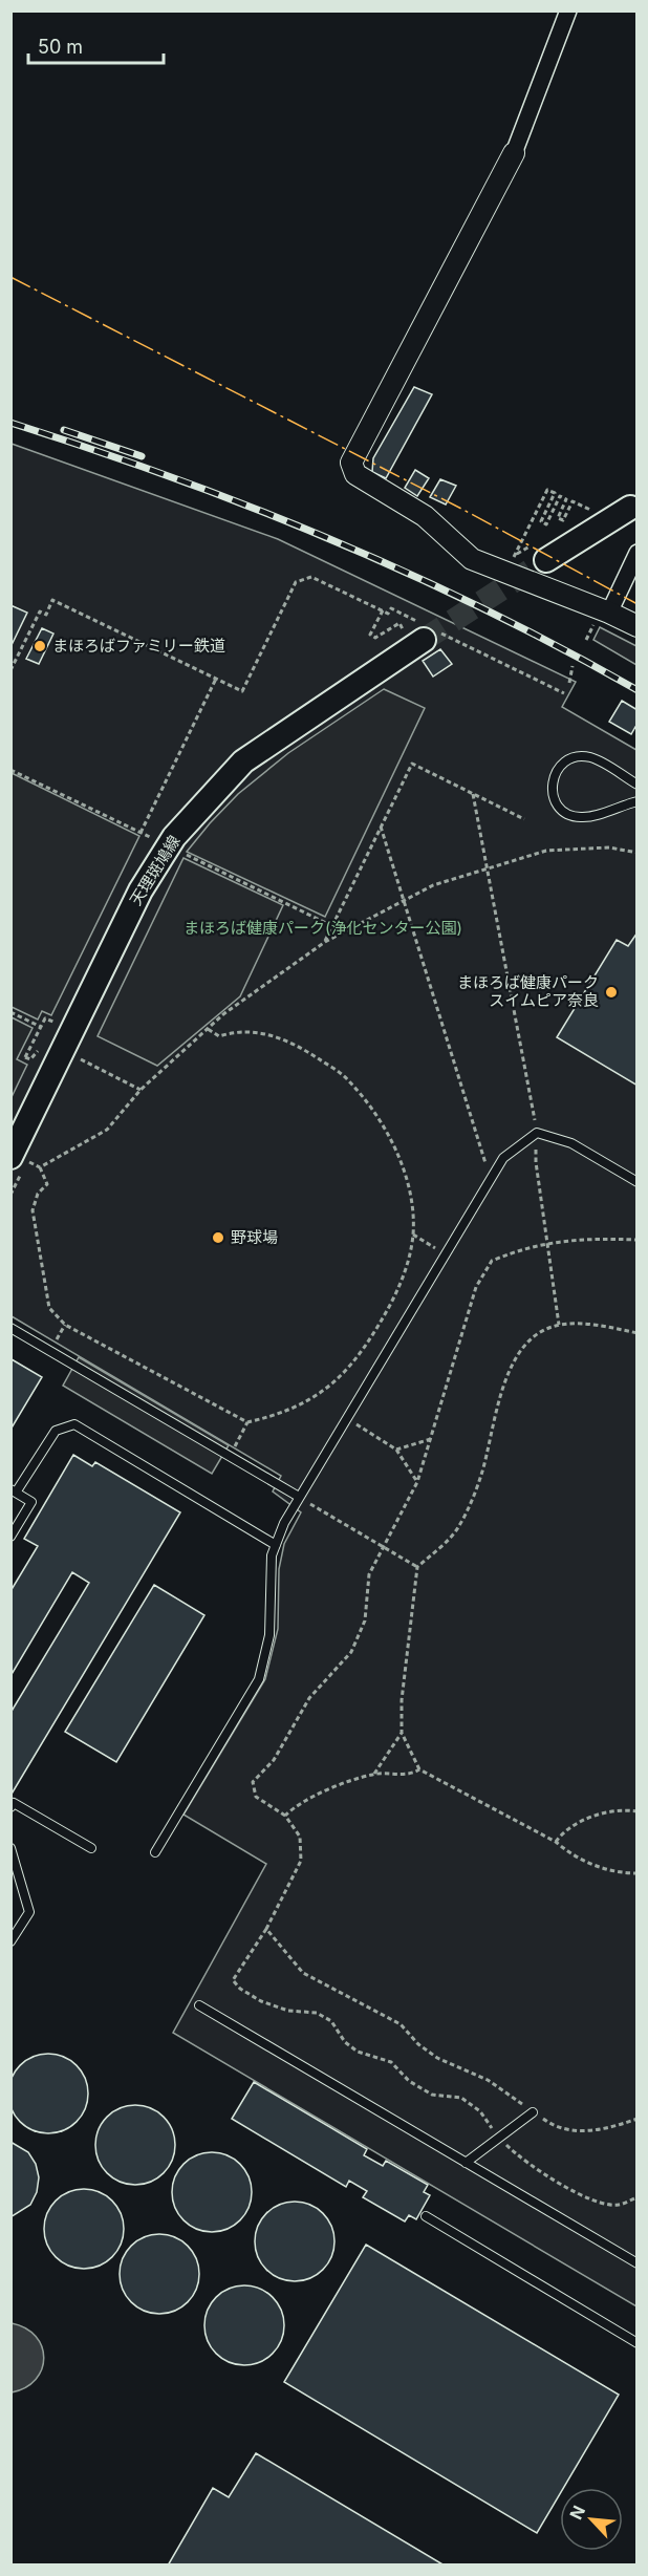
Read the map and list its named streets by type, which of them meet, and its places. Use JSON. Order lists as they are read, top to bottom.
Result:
{
  "streets": {
    "main road": ["天理斑鳩線"]
  },
  "parks": ["まほろば健康パーク(浄化センター公園)"],
  "places": ["まほろばファミリー鉄道", "まほろば健康パーク スイムピア奈良", "野球場"],
  "scale_bar": "50 m",
  "north": "top left"
}
